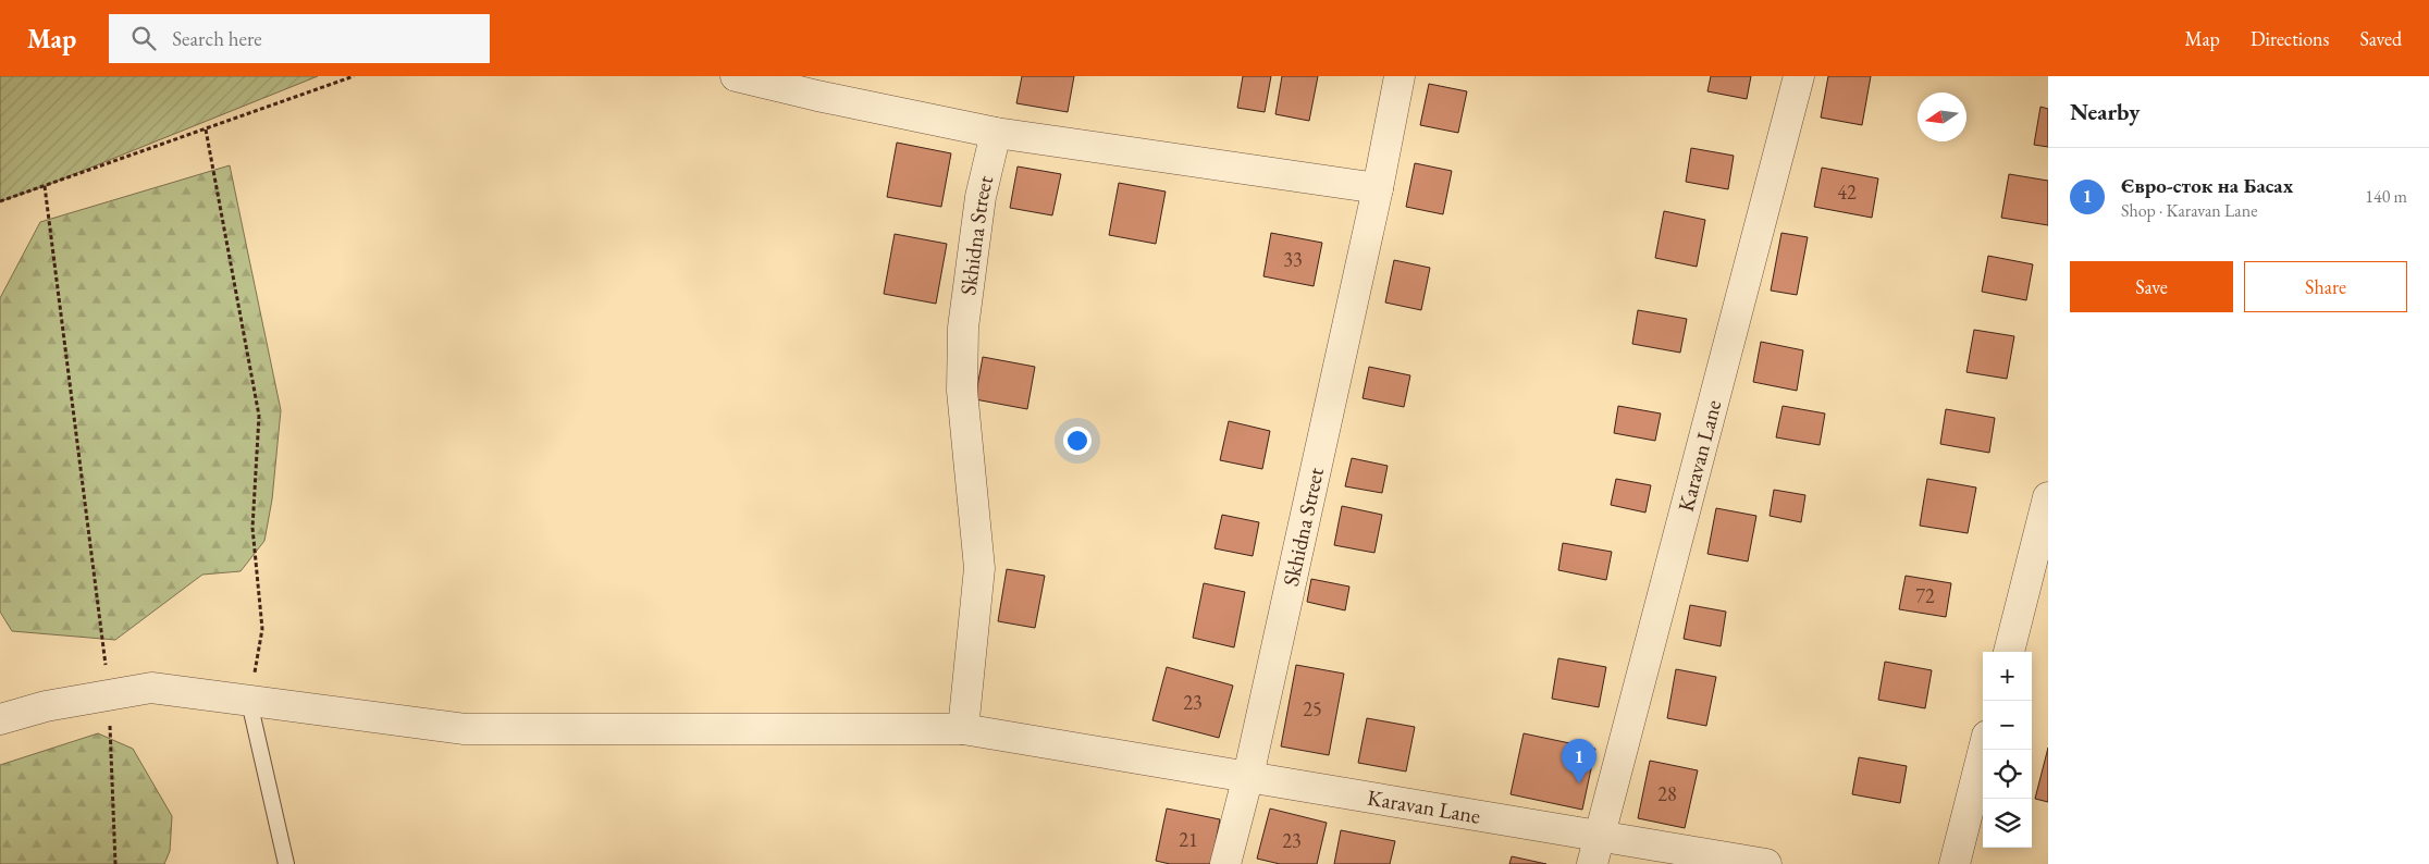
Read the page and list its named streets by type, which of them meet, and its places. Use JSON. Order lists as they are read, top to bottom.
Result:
{
  "streets": {
    "street": ["Skhidna Street", "Karavan Lane"]
  },
  "crossings": [
    ["Skhidna Street", "Karavan Lane"]
  ],
  "house_numbers": [
    "42",
    "33",
    "72",
    "23",
    "25",
    "28",
    "21",
    "23"
  ],
  "north": "left",
  "page": {
    "header": "Map",
    "search": "Search here",
    "nav": ["Map", "Directions", "Saved"],
    "heading": "Nearby",
    "list": [
      {
        "mark": "1",
        "name": "Євро-сток на Басах",
        "note": "Shop · Karavan Lane",
        "value": "140 m"
      }
    ],
    "buttons": ["Save", "Share"],
    "map_buttons": ["+", "−"],
    "pins": "1"
  }
}
